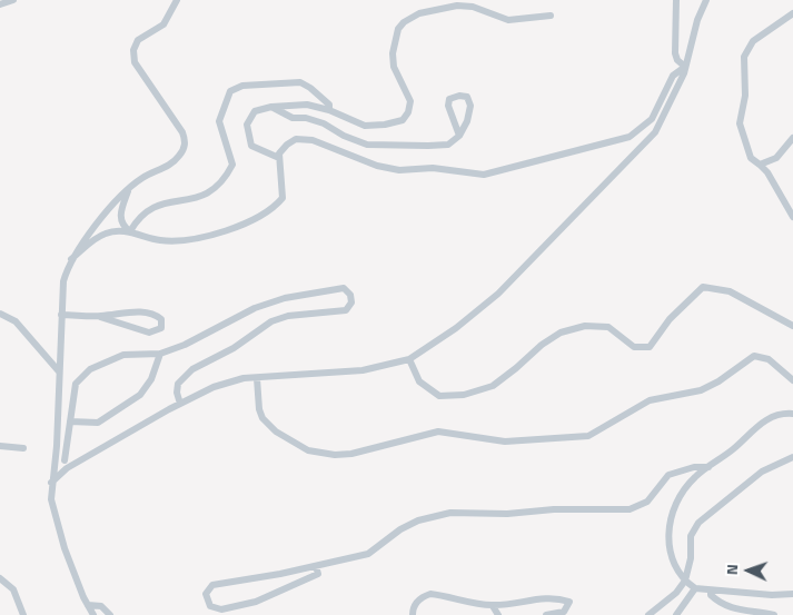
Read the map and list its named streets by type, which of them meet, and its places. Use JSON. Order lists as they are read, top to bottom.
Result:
{
  "north": "left"
}
